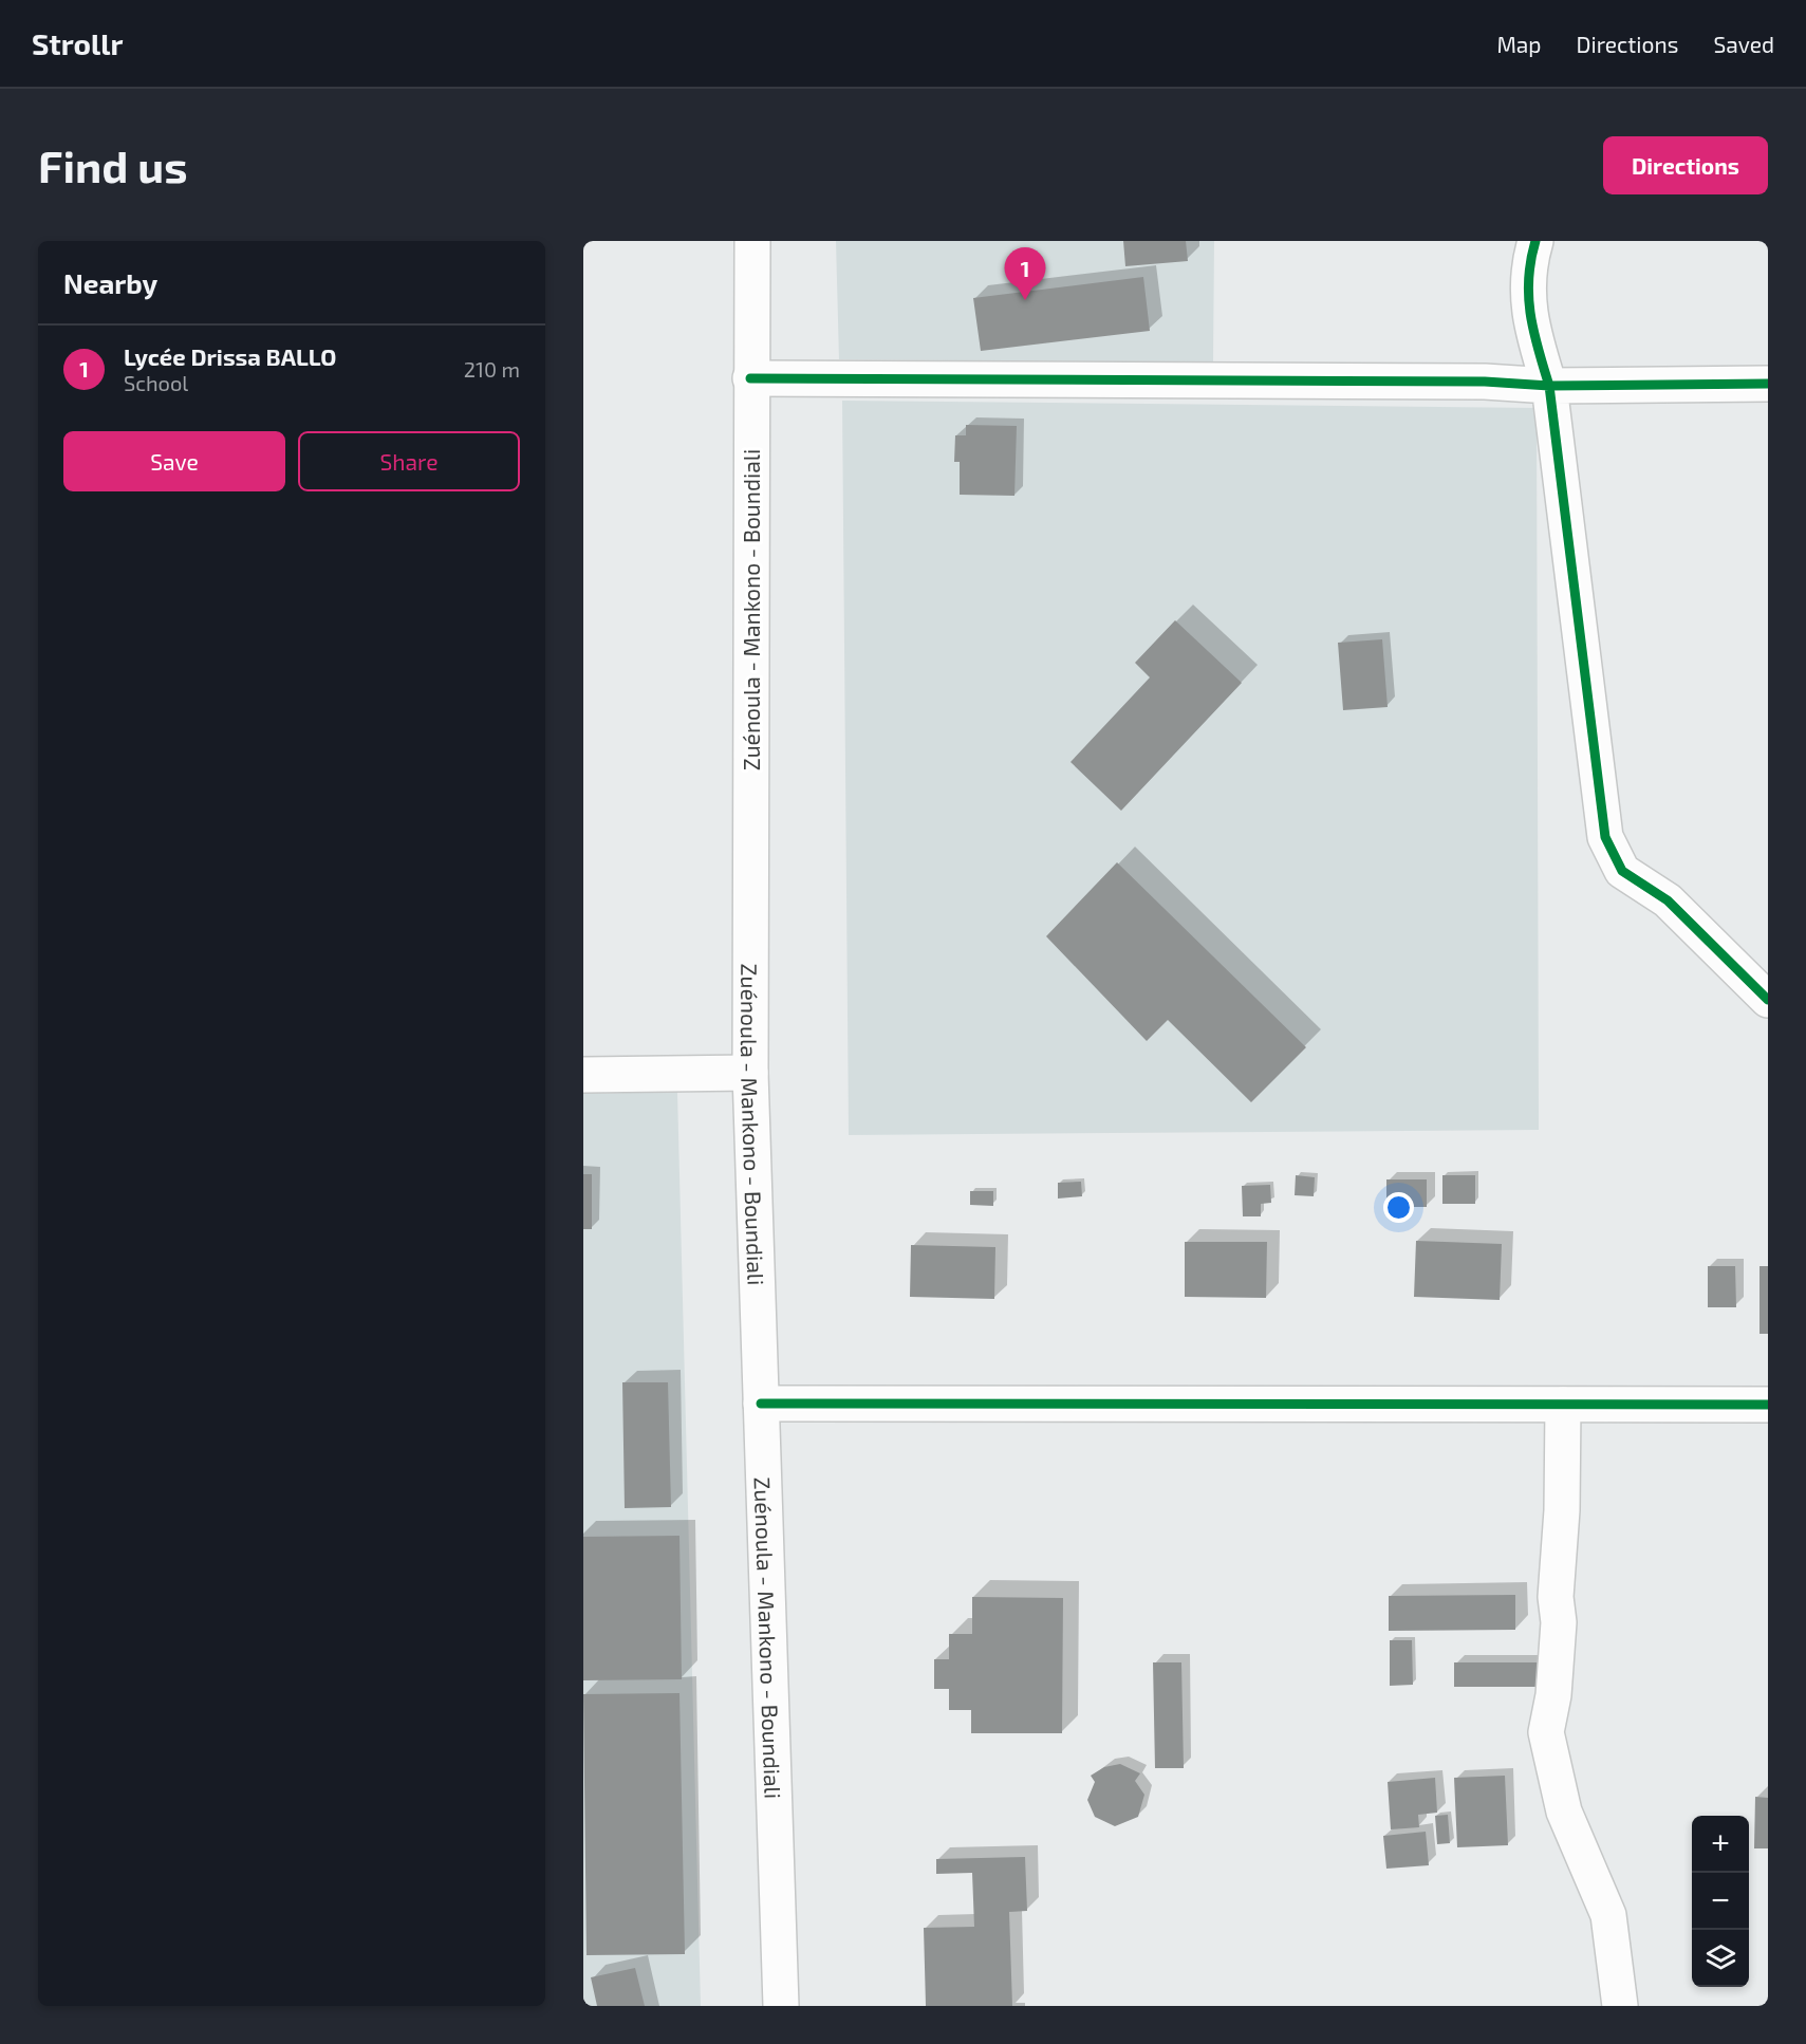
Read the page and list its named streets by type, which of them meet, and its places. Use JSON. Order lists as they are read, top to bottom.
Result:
{
  "streets": {
    "street": ["Zuénoula - Mankono - Boundiali"]
  },
  "page": {
    "header": "Strollr",
    "nav": ["Map", "Directions", "Saved"],
    "buttons": [
      "Directions",
      ["Save", "Share"]
    ],
    "title": "Find us",
    "heading": "Nearby",
    "pins": "1",
    "list": [
      {
        "mark": "1",
        "name": "Lycée Drissa BALLO",
        "note": "School",
        "value": "210 m"
      }
    ],
    "map_buttons": ["+", "−"]
  }
}
